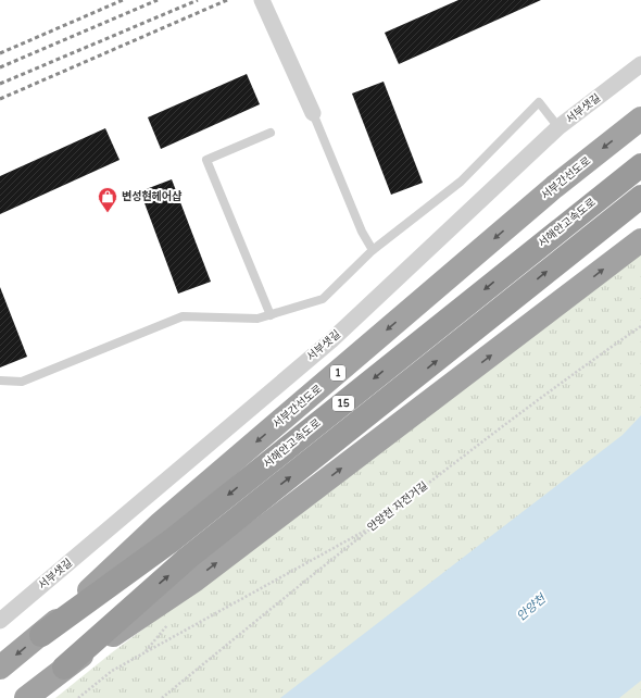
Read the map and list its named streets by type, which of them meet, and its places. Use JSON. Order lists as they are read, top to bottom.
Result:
{
  "streets": {
    "highway": [
      "서부간선도로",
      "서해안고속도로",
      "1",
      "15"
    ],
    "street": ["서부샛길"],
    "path": ["안양천 자전거길"]
  },
  "crossings": [
    ["서부간선도로", "서해안고속도로"]
  ],
  "water": ["안양천"],
  "places": {
    "shop": ["변성현헤어샵"]
  }
}
